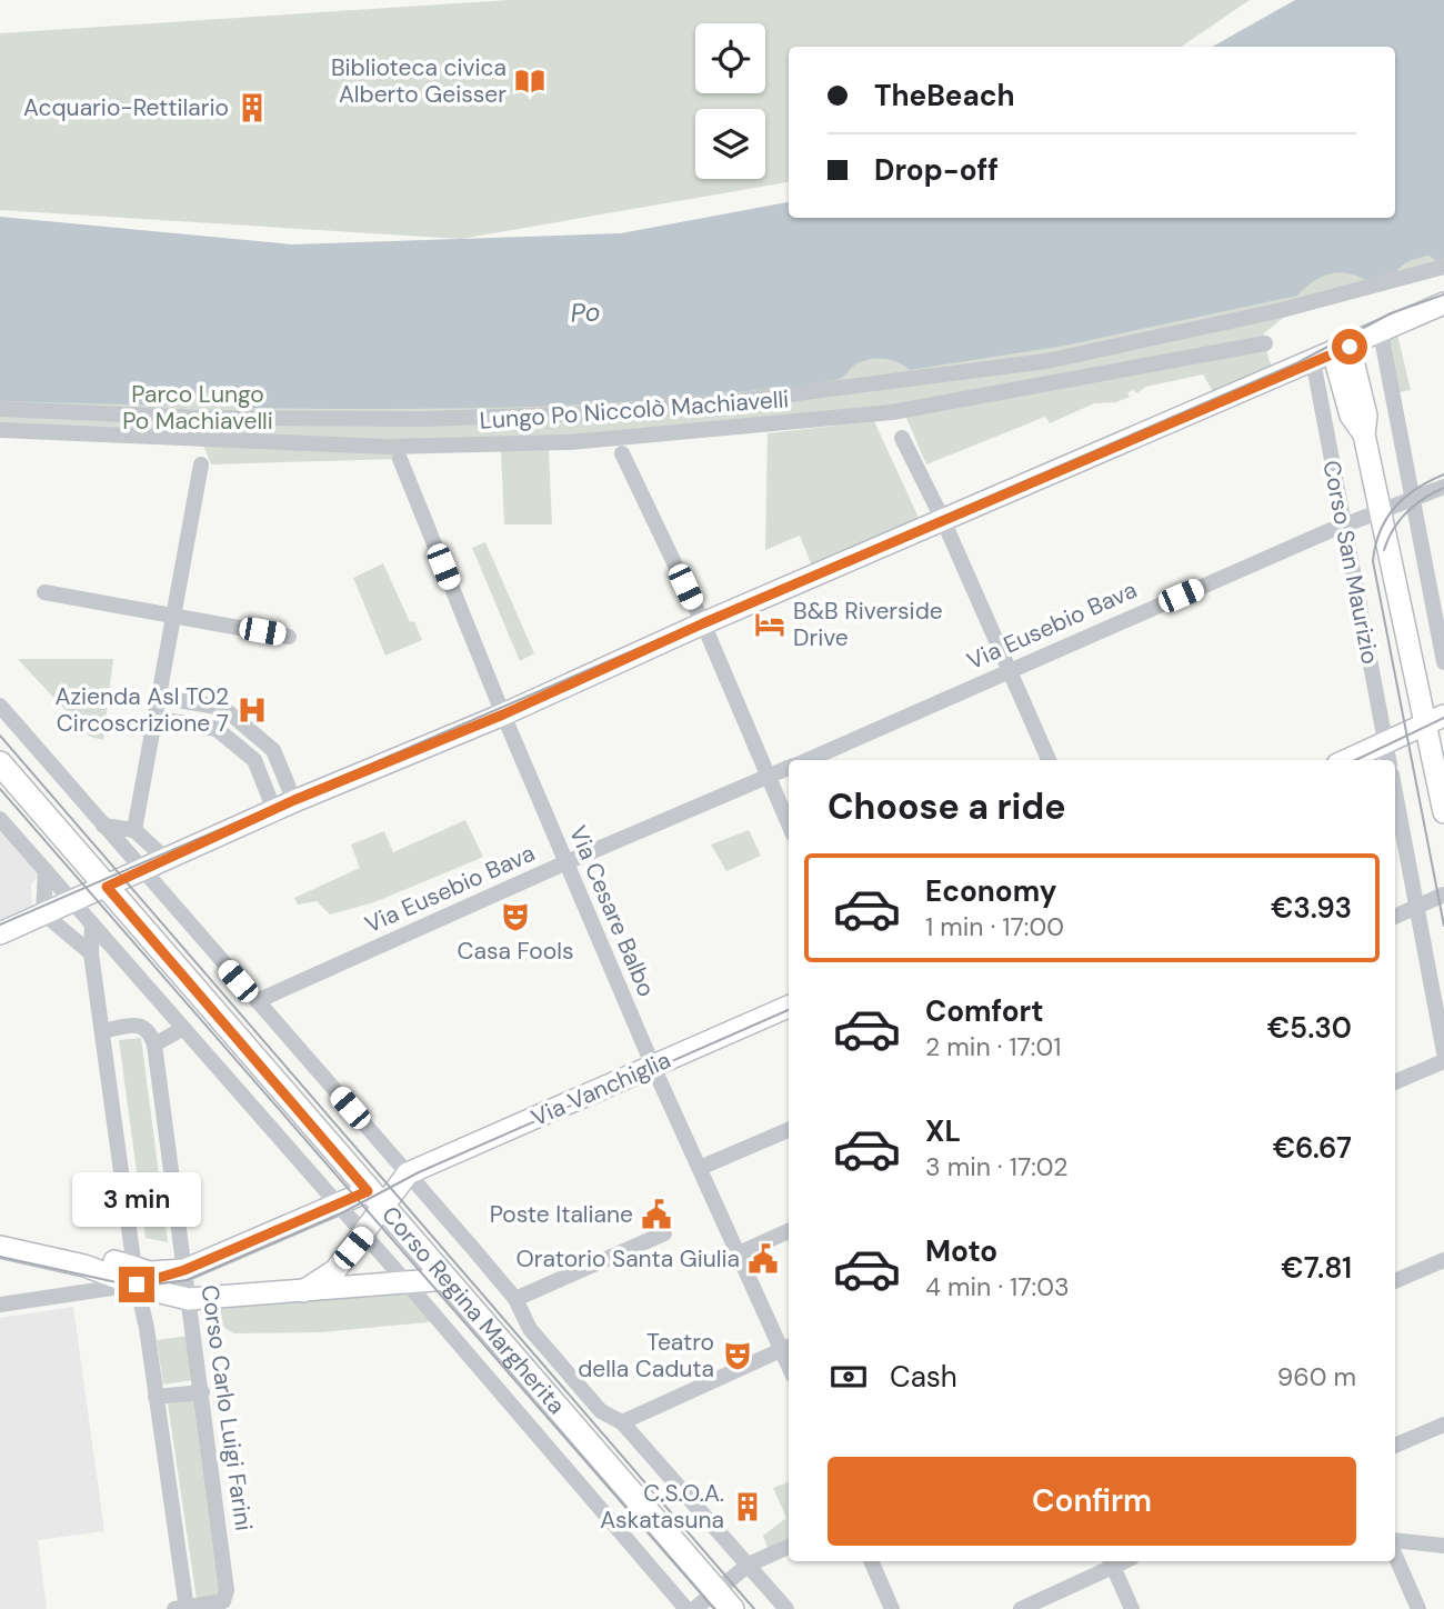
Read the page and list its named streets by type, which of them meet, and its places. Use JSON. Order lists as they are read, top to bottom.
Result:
{
  "streets": {
    "main road": ["Corso Regina Margherita"],
    "street": [
      "Lungo Po Niccolò Machiavelli",
      "Corso San Maurizio",
      "Via Eusebio Bava",
      "Via Cesare Balbo",
      "Via Vanchiglia",
      "Corso Carlo Luigi Farini"
    ]
  },
  "crossings": [
    ["Corso San Maurizio", "Via Eusebio Bava"],
    ["Via Eusebio Bava", "Via Cesare Balbo"],
    ["Via Eusebio Bava", "Corso Regina Margherita"],
    ["Via Cesare Balbo", "Via Vanchiglia"],
    ["Via Vanchiglia", "Corso Regina Margherita"],
    ["Corso Regina Margherita", "Corso Carlo Luigi Farini"]
  ],
  "water": ["Po"],
  "parks": ["Parco Lungo Po Machiavelli"],
  "places": {
    "library": ["Biblioteca civica Alberto Geisser"],
    "building": ["Acquario-Rettilario", "C.S.O.A. Askatasuna"],
    "hotel": ["B&B Riverside Drive"],
    "hospital": ["Azienda Asl TO2 Circoscrizione 7"],
    "theatre": ["Casa Fools", "Teatro della Caduta"],
    "public building": ["Poste Italiane", "Oratorio Santa Giulia"]
  },
  "page": {
    "banner": ["TheBeach", "Drop-off"],
    "heading": "Choose a ride",
    "list": [
      {
        "name": "Economy",
        "note": "1 min · 17:00",
        "value": "€3.93"
      },
      {
        "name": "Comfort",
        "note": "2 min · 17:01",
        "value": "€5.30"
      },
      {
        "name": "XL",
        "note": "3 min · 17:02",
        "value": "€6.67"
      },
      {
        "name": "Moto",
        "note": "4 min · 17:03",
        "value": "€7.81"
      }
    ],
    "bubble": "3 min",
    "pay": ["Cash", "960 m"],
    "buttons": "Confirm"
  }
}
